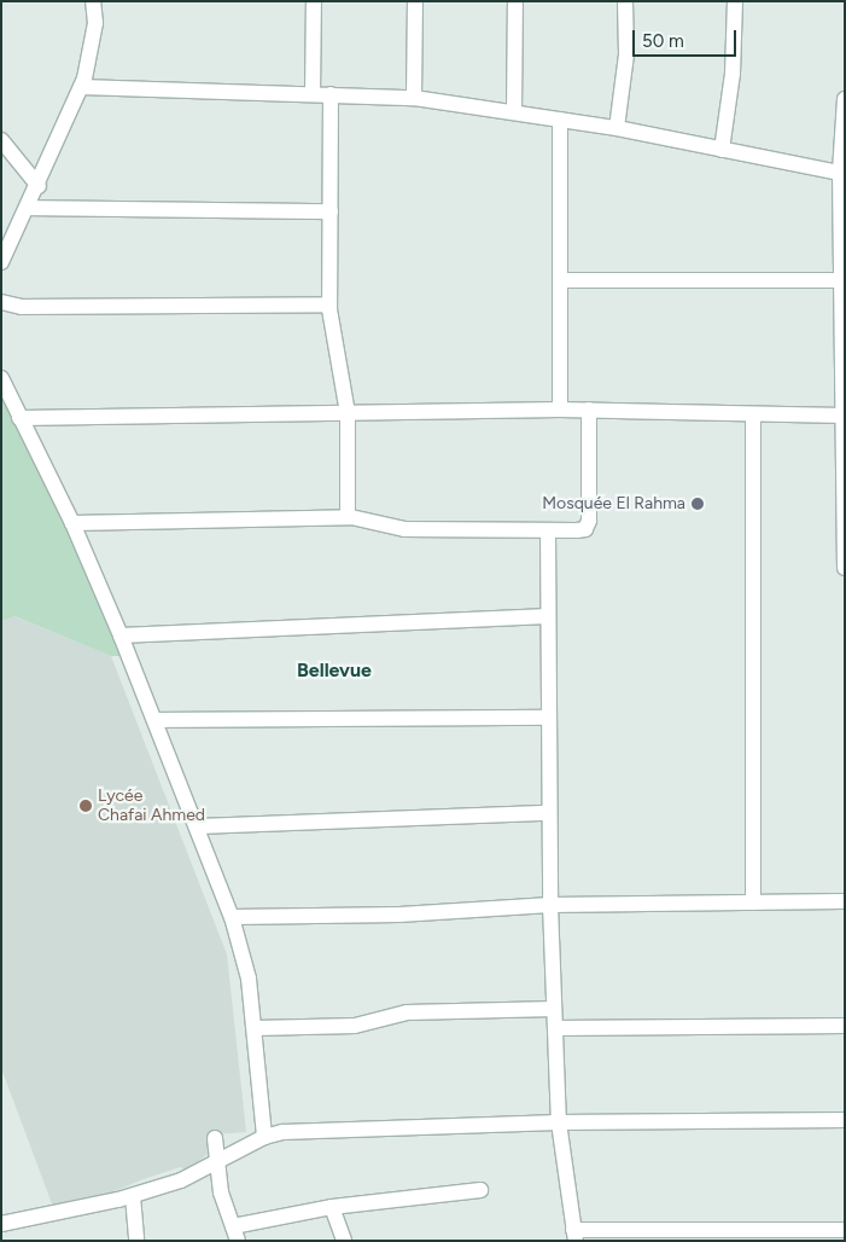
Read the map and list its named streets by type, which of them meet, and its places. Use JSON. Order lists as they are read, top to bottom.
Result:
{
  "districts": ["Bellevue"],
  "places": ["Mosquée El Rahma", "Lycée Chafai Ahmed"],
  "scale_bar": "50 m"
}
